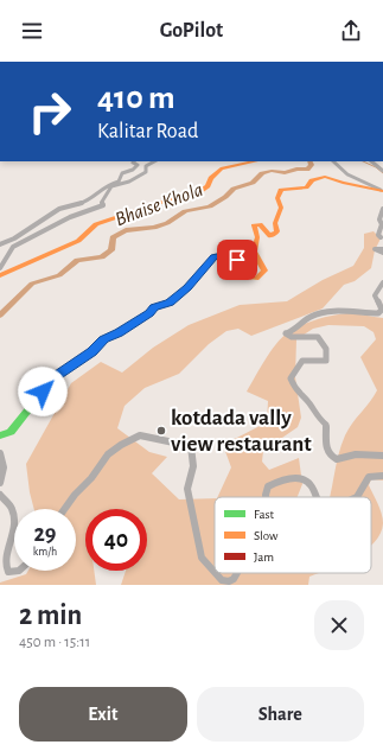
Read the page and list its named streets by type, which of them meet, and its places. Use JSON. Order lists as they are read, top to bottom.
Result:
{
  "water": ["Bhaise Khola"],
  "places": ["kotdada vally view restaurant"],
  "legend": ["Fast", "Slow", "Jam"],
  "page": {
    "header": "GoPilot",
    "turn": ["410 m", "Kalitar Road"],
    "speed": "29 km/h",
    "limit": "40",
    "heading": ["2 min", "450 m · 15:11"],
    "buttons": ["Exit", "Share"]
  }
}
